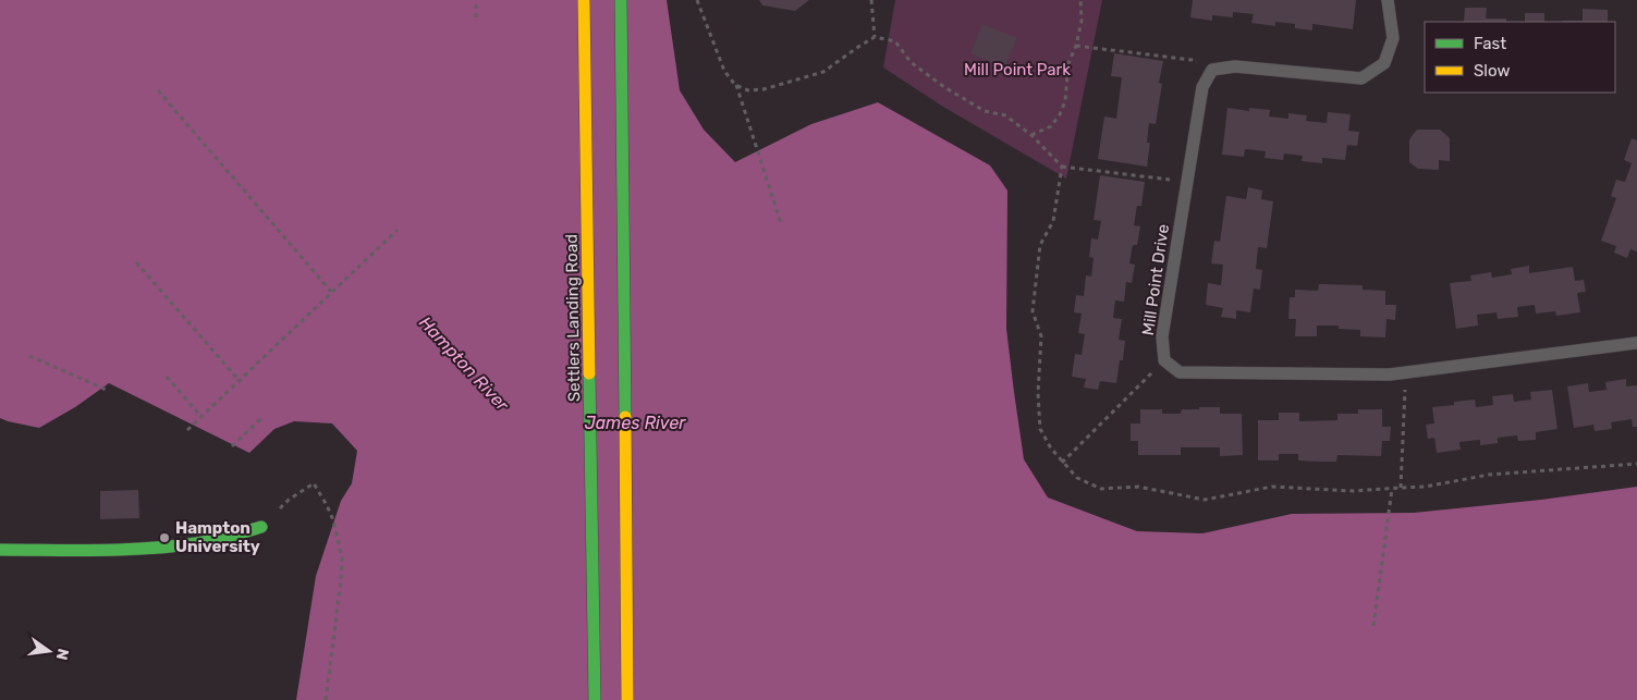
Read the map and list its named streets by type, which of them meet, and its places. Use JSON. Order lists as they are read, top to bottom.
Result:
{
  "streets": {
    "main road": ["Settlers Landing Road"],
    "lane": ["Mill Point Drive"]
  },
  "water": ["Hampton River", "James River"],
  "parks": ["Mill Point Park"],
  "places": ["Hampton University"],
  "legend": ["Fast", "Slow"],
  "north": "right"
}
